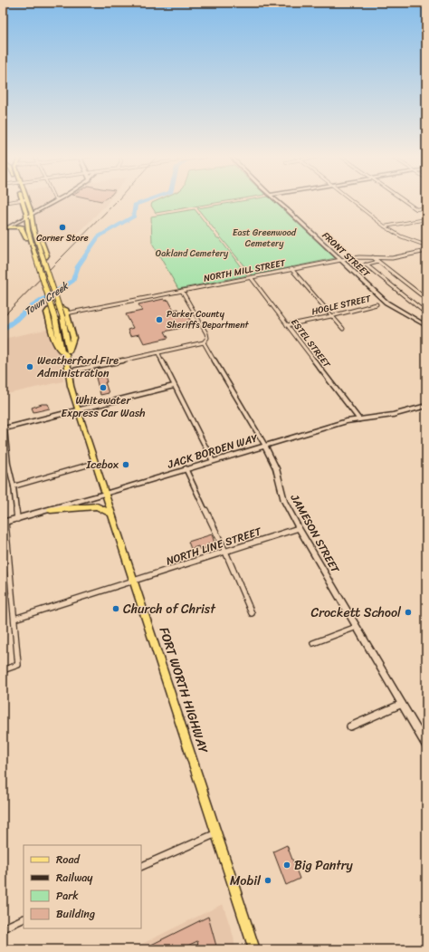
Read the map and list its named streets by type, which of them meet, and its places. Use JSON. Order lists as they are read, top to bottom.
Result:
{
  "streets": {
    "main road": ["FORT WORTH HIGHWAY"],
    "street": [
      "FRONT STREET",
      "NORTH MILL STREET",
      "HOGLE STREET",
      "ESTEL STREET",
      "JACK BORDEN WAY",
      "JAMESON STREET",
      "NORTH LINE STREET"
    ]
  },
  "crossings": [
    ["FRONT STREET", "NORTH MILL STREET"],
    ["NORTH MILL STREET", "ESTEL STREET"],
    ["NORTH MILL STREET", "JAMESON STREET"],
    ["HOGLE STREET", "ESTEL STREET"],
    ["ESTEL STREET", "JACK BORDEN WAY"],
    ["JACK BORDEN WAY", "JAMESON STREET"],
    ["JACK BORDEN WAY", "FORT WORTH HIGHWAY"],
    ["JAMESON STREET", "NORTH LINE STREET"],
    ["NORTH LINE STREET", "FORT WORTH HIGHWAY"]
  ],
  "water": ["Town Creek"],
  "parks": ["East Greenwood Cemetery", "Oakland Cemetery"],
  "places": [
    "Corner Store",
    "Parker County Sheriffs Department",
    "Weatherford Fire Administration",
    "Whitewater Express Car Wash",
    "Icebox",
    "Church of Christ",
    "Crockett School",
    "Big Pantry",
    "Mobil"
  ],
  "legend": [
    "Road",
    "Railway",
    "Park",
    "Building"
  ]
}
